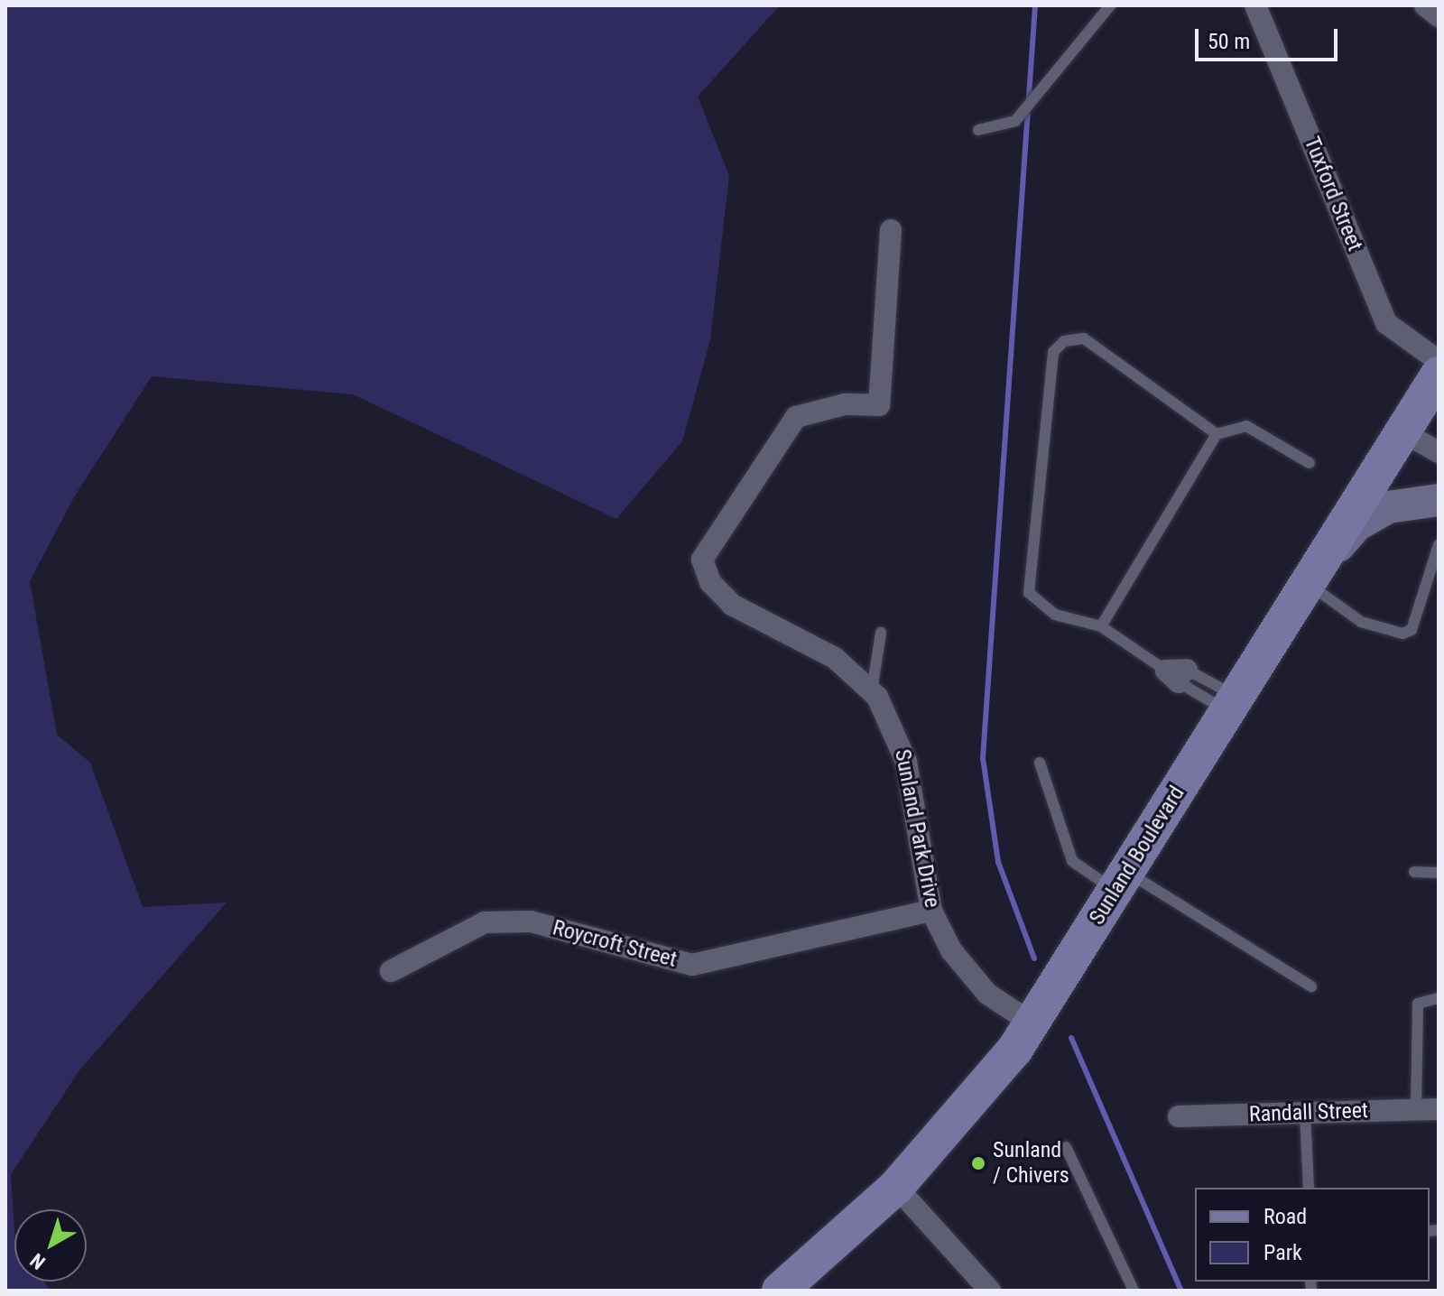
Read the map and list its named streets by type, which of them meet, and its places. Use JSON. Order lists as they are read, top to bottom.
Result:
{
  "streets": {
    "main road": ["Sunland Boulevard"],
    "street": [
      "Tuxford Street",
      "Sunland Park Drive",
      "Roycroft Street",
      "Randall Street"
    ]
  },
  "crossings": [
    ["Sunland Park Drive", "Sunland Boulevard"],
    ["Sunland Park Drive", "Roycroft Street"]
  ],
  "places": ["Sunland / Chivers"],
  "legend": ["Road", "Park"],
  "scale_bar": "50 m",
  "north": "bottom left"
}
